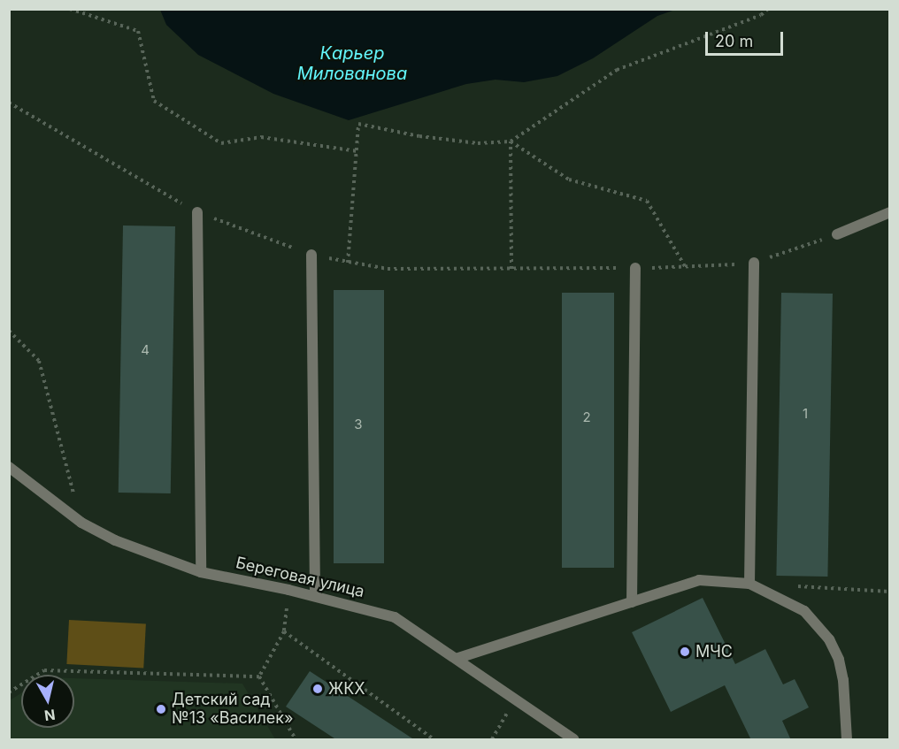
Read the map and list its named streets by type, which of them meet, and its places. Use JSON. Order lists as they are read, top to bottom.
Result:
{
  "streets": {
    "street": ["Береговая улица"]
  },
  "water": ["Карьер Милованова"],
  "places": ["МЧС", "ЖКХ", "Детский сад №13 «Василек»"],
  "house_numbers": [
    "4",
    "1",
    "2",
    "3"
  ],
  "scale_bar": "20 m",
  "north": "bottom"
}
